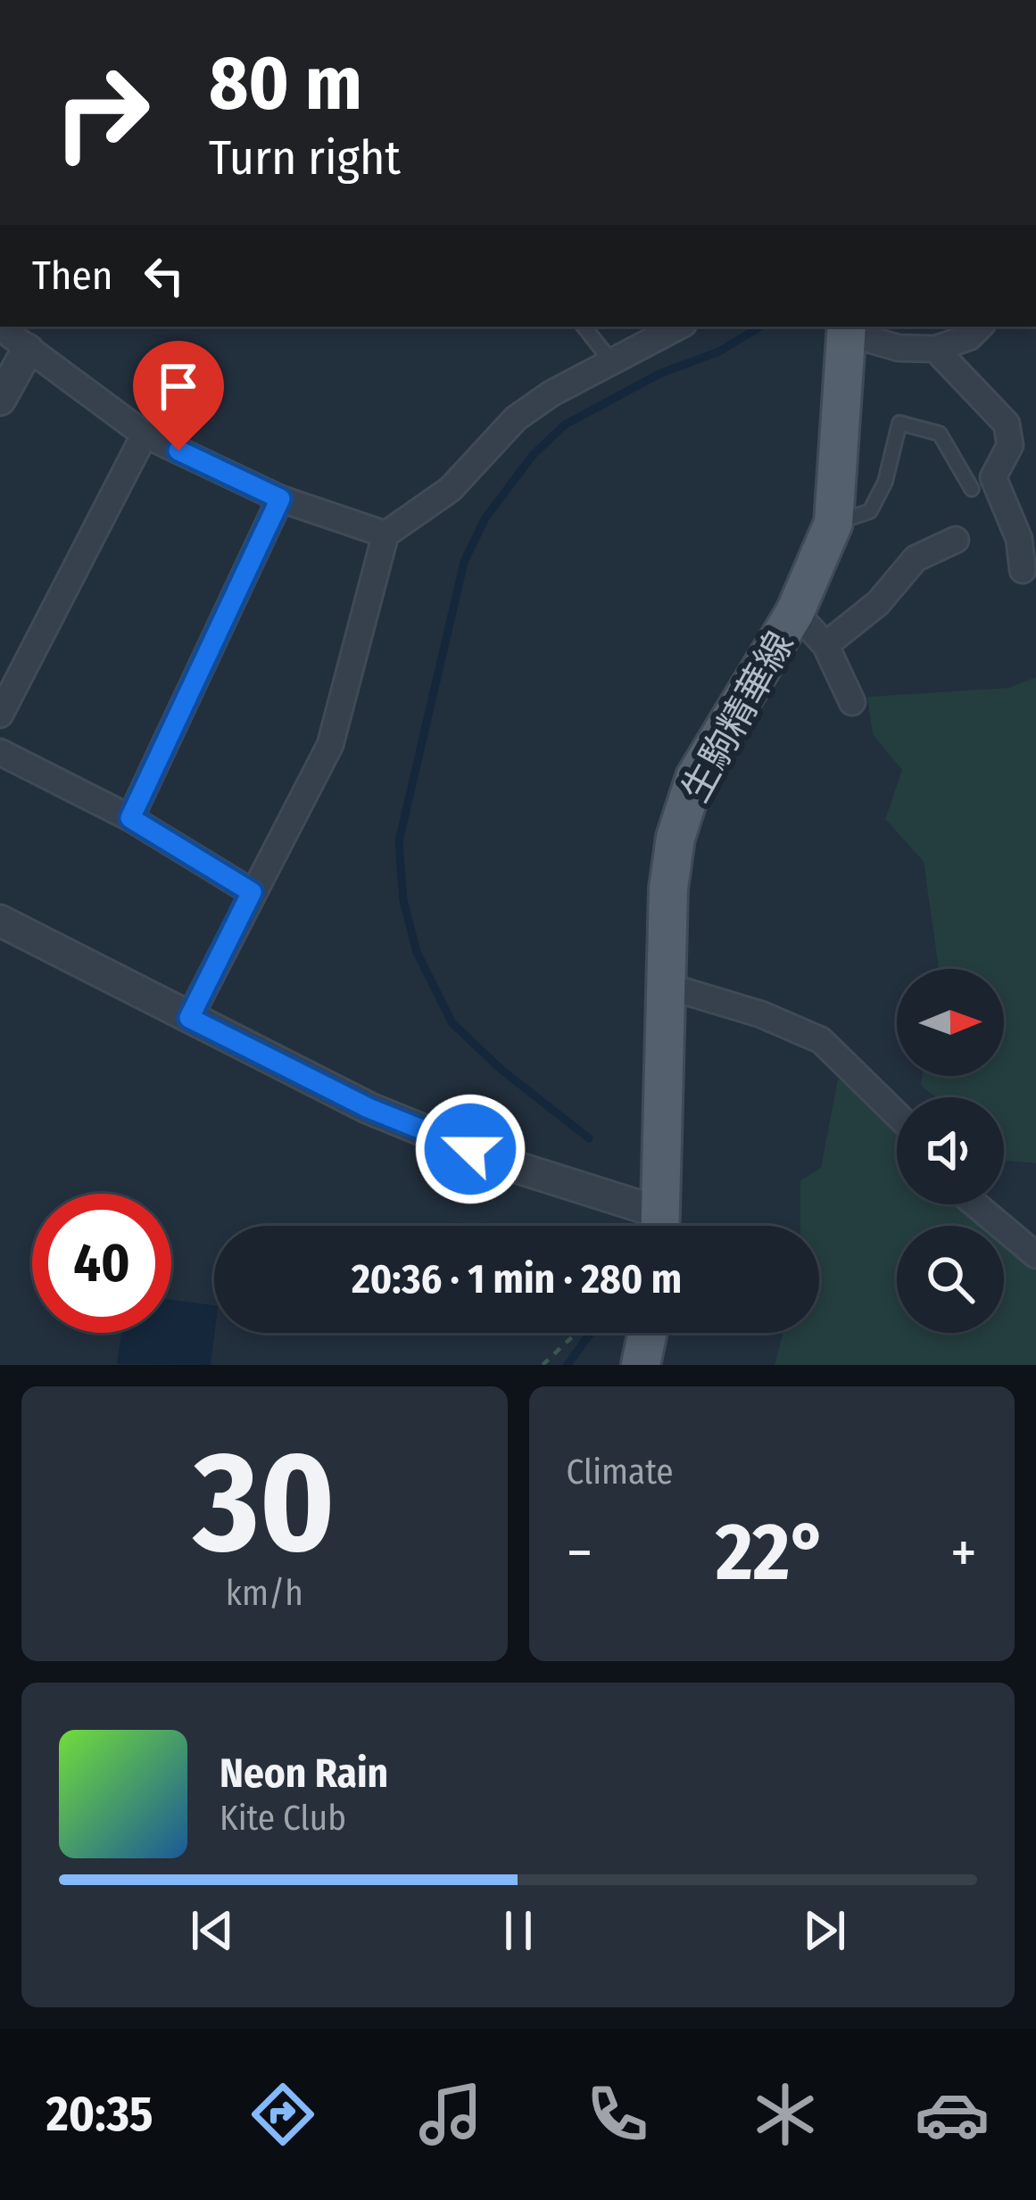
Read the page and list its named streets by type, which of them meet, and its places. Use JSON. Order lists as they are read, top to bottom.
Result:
{
  "streets": {
    "main road": ["生駒精華線"]
  },
  "north": "right",
  "page": {
    "turn": ["80 m", "Turn right"],
    "then": "Then",
    "limit": "40",
    "trip": "20:36 · 1 min · 280 m",
    "tile": [
      ["30", "km/h"],
      "Climate"
    ],
    "heat": ["−", "22°", "+"],
    "song": ["Neon Rain", "Kite Club"],
    "tabs": "20:35"
  }
}
